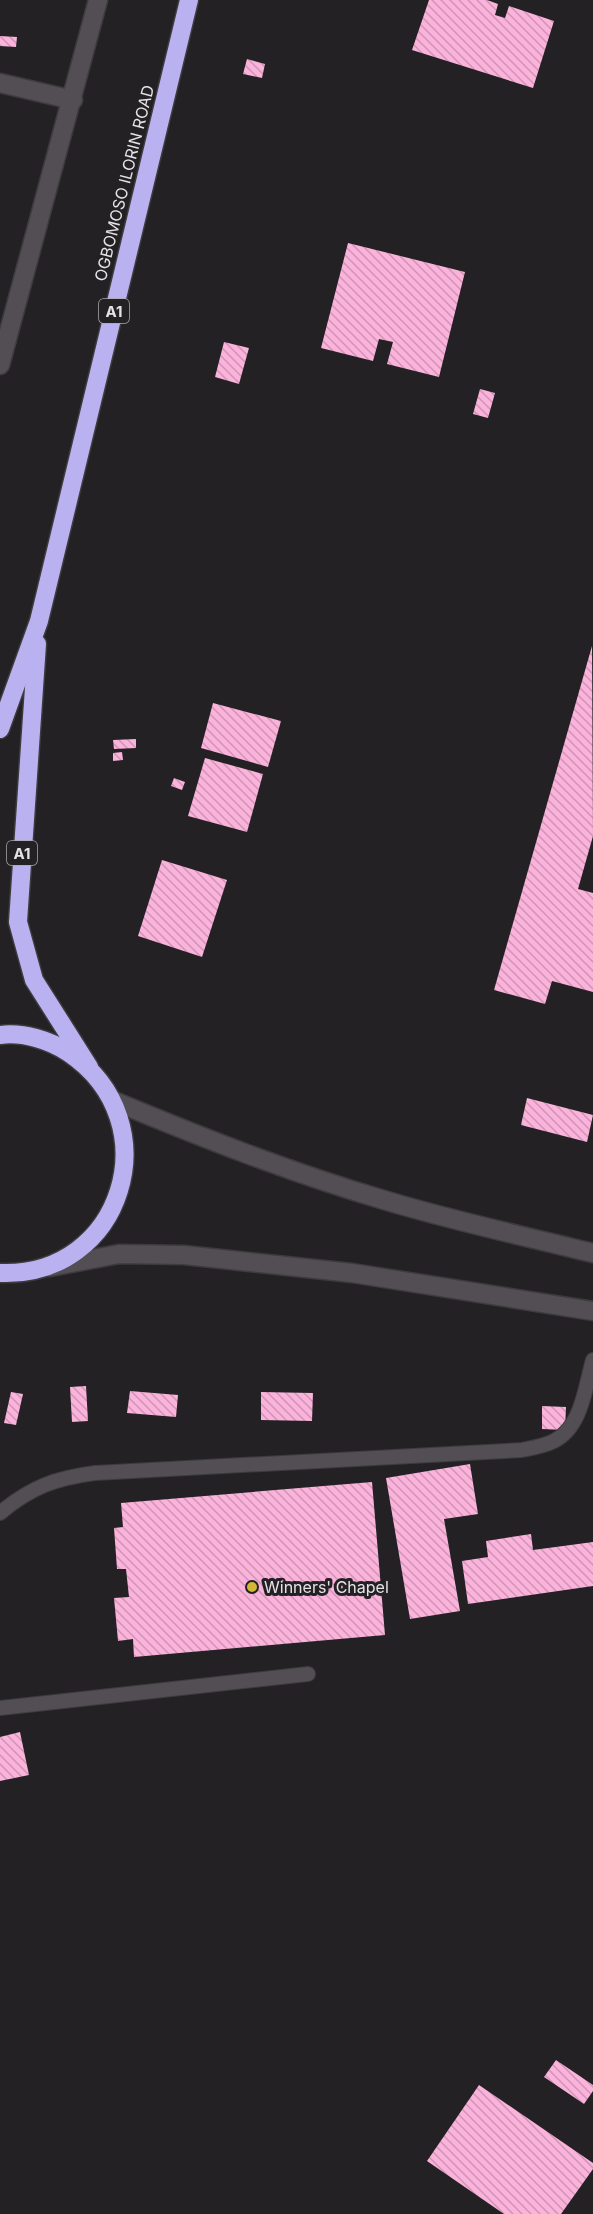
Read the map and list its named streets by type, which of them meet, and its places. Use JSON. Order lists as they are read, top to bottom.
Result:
{
  "streets": {
    "highway": ["OGBOMOSO ILORIN ROAD", "A1"]
  },
  "crossings": [
    ["OGBOMOSO ILORIN ROAD", "A1"]
  ],
  "places": ["Winners' Chapel"]
}
